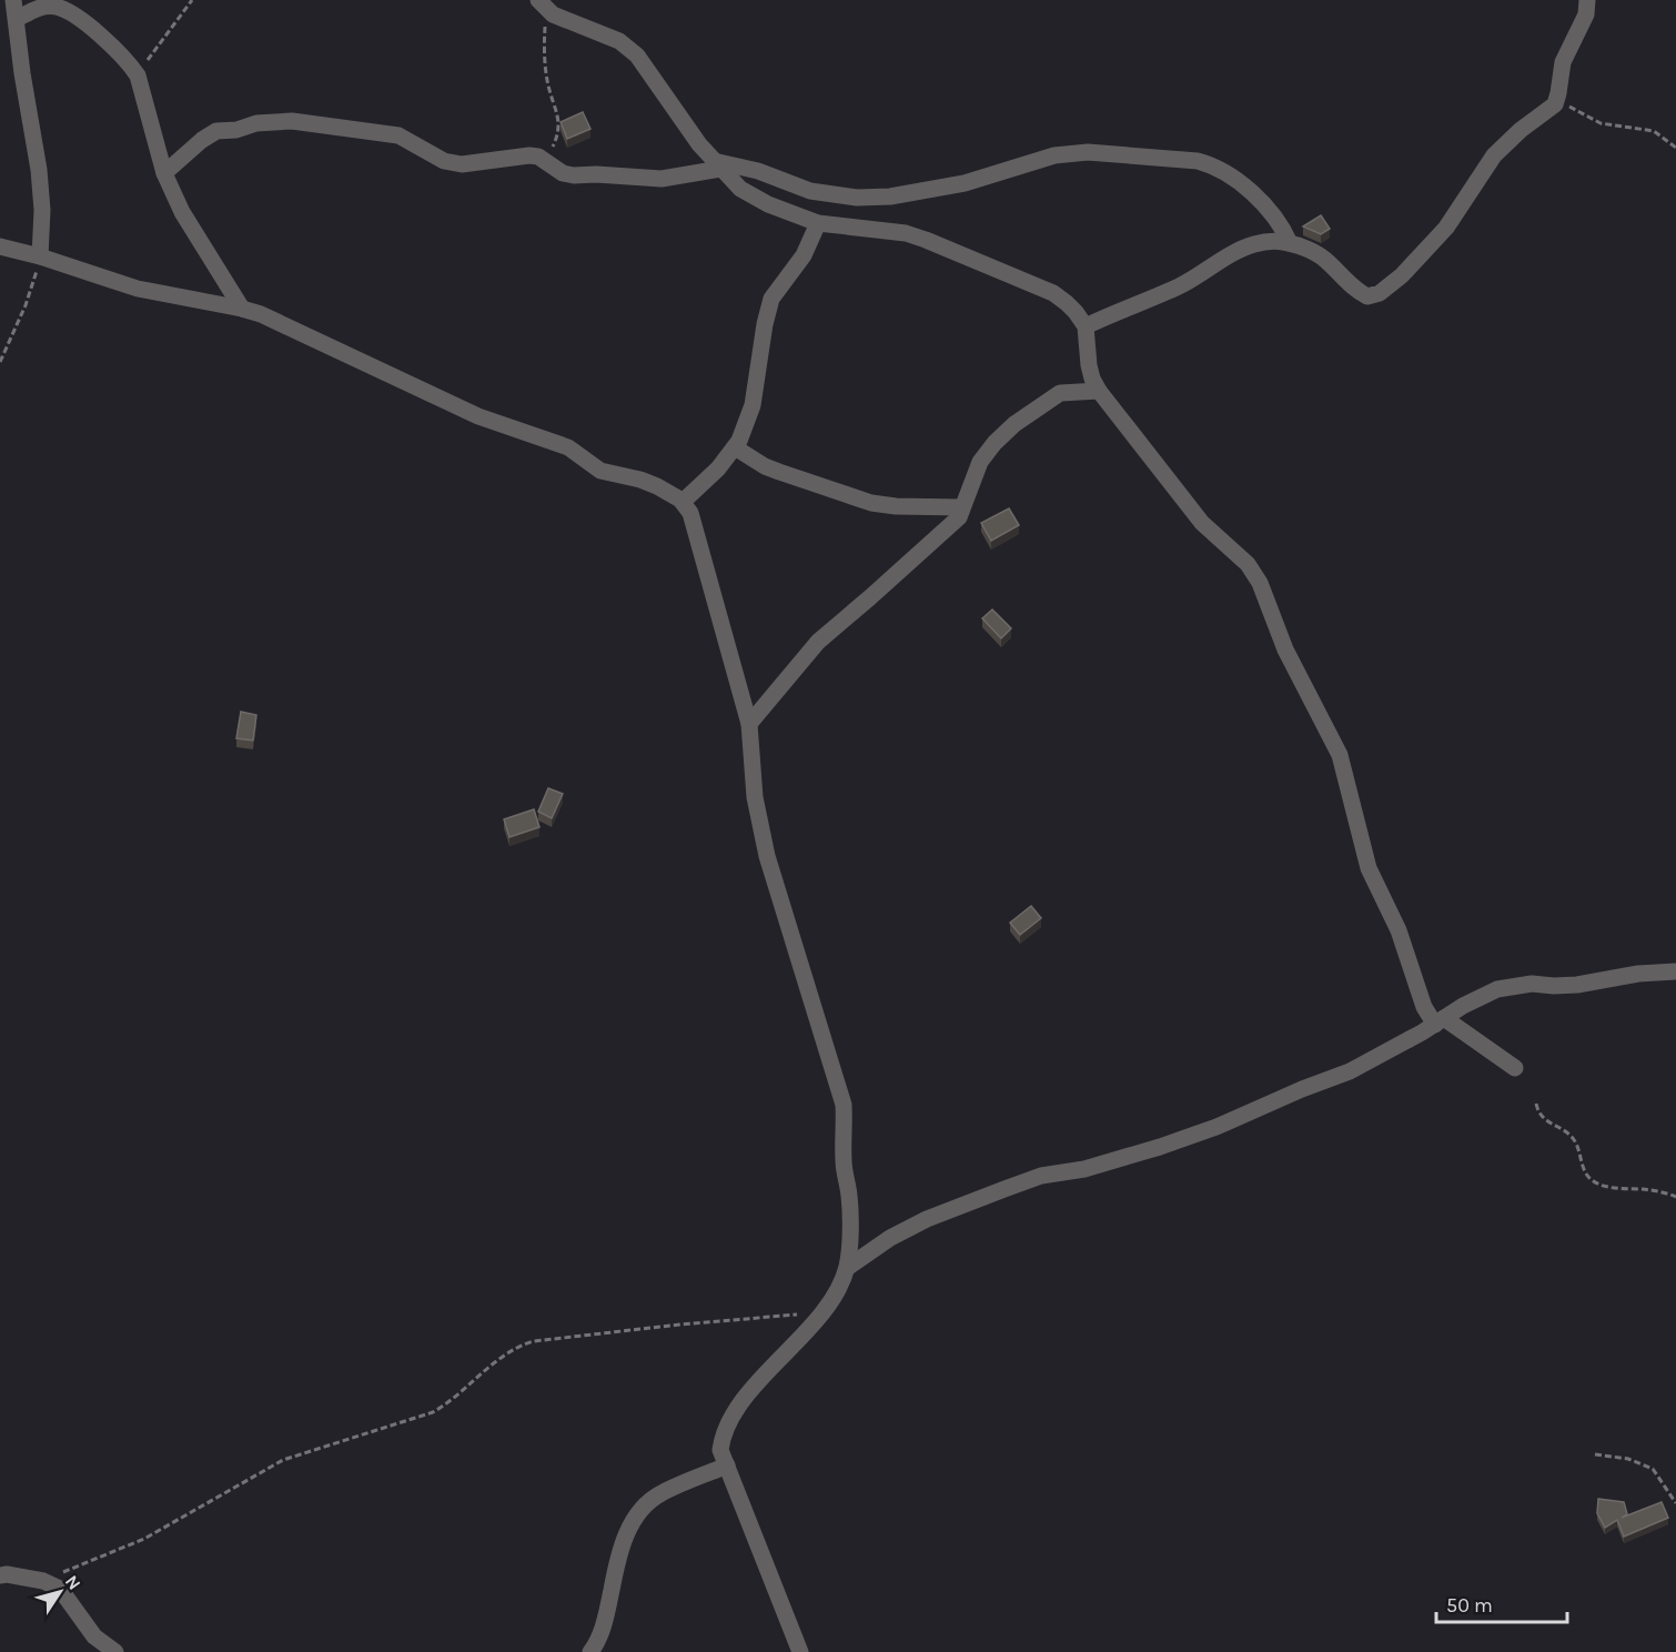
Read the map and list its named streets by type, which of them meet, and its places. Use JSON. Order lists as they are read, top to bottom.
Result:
{
  "scale_bar": "50 m",
  "north": "top right"
}
